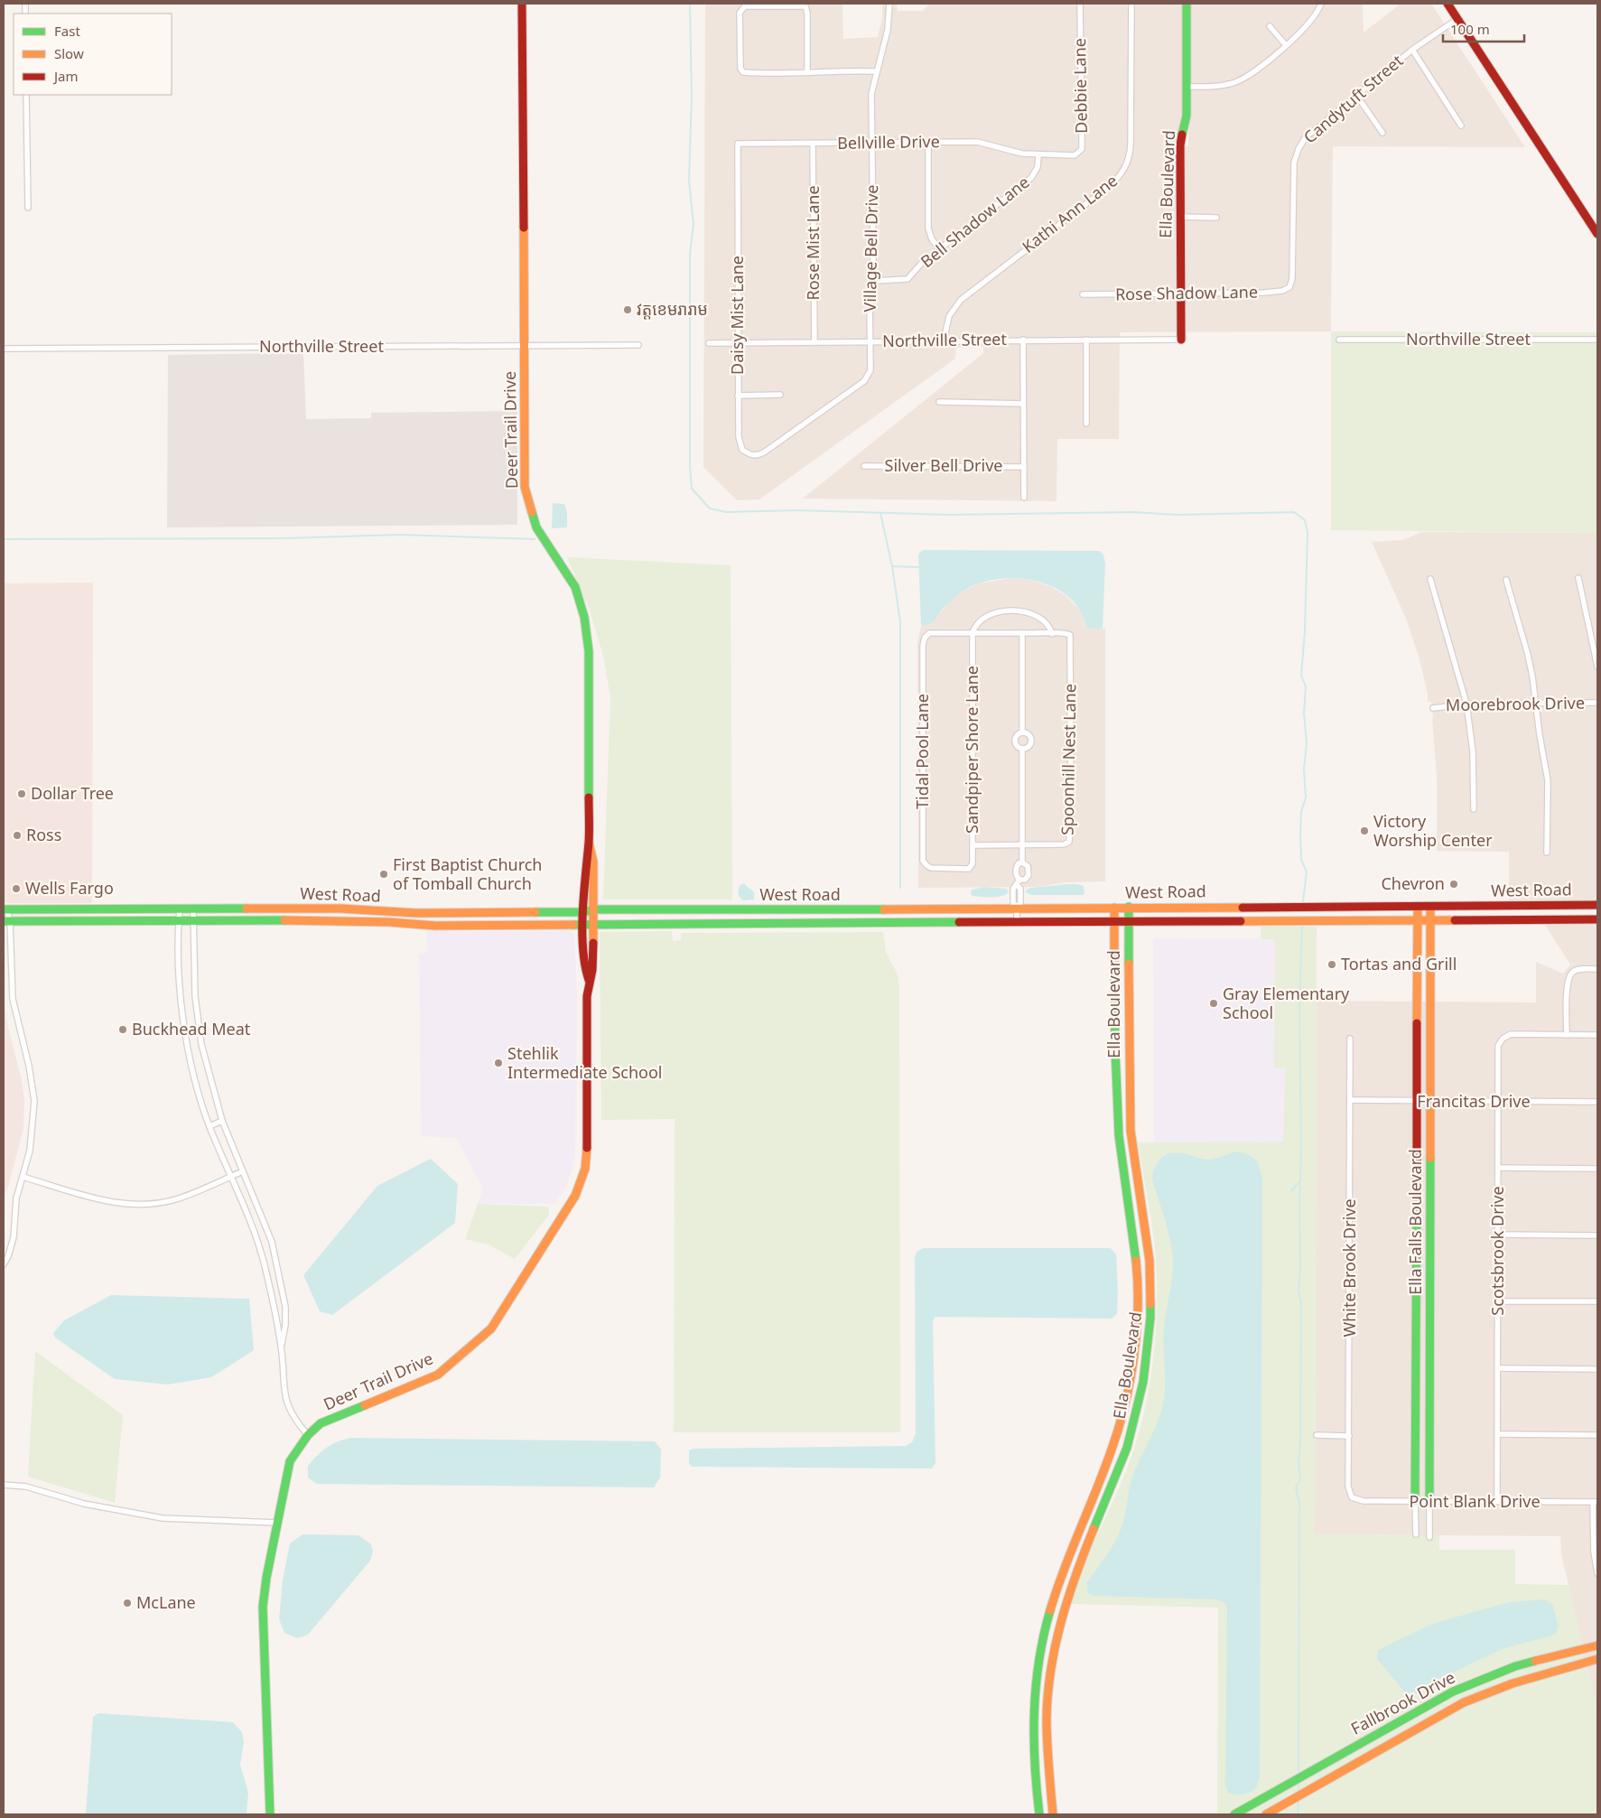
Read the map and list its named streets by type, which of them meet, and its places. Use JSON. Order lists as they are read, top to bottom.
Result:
{
  "streets": {
    "main road": [
      "Ella Boulevard",
      "Deer Trail Drive",
      "West Road",
      "Ella Falls Boulevard",
      "Fallbrook Drive"
    ],
    "street": [
      "Debbie Lane",
      "Candytuft Street",
      "Bellville Drive",
      "Kathi Ann Lane",
      "Bell Shadow Lane",
      "Rose Mist Lane",
      "Village Bell Drive",
      "Rose Shadow Lane",
      "Daisy Mist Lane",
      "Northville Street",
      "Silver Bell Drive",
      "Moorebrook Drive",
      "Sandpiper Shore Lane",
      "Tidal Pool Lane",
      "Spoonhill Nest Lane",
      "Francitas Drive",
      "Scotsbrook Drive",
      "White Brook Drive",
      "Point Blank Drive"
    ]
  },
  "crossings": [
    ["Debbie Lane", "Bellville Drive"],
    ["Debbie Lane", "Bell Shadow Lane"],
    ["Candytuft Street", "Rose Shadow Lane"],
    ["Bellville Drive", "Bell Shadow Lane"],
    ["Bellville Drive", "Rose Mist Lane"],
    ["Bellville Drive", "Village Bell Drive"],
    ["Bellville Drive", "Daisy Mist Lane"],
    ["Ella Boulevard", "Rose Shadow Lane"],
    ["Ella Boulevard", "Northville Street"],
    ["Ella Boulevard", "West Road"],
    ["Kathi Ann Lane", "Northville Street"],
    ["Bell Shadow Lane", "Village Bell Drive"],
    ["Rose Mist Lane", "Northville Street"],
    ["Village Bell Drive", "Daisy Mist Lane"],
    ["Village Bell Drive", "Northville Street"],
    ["Daisy Mist Lane", "Northville Street"],
    ["Northville Street", "Deer Trail Drive"],
    ["Deer Trail Drive", "West Road"],
    ["Sandpiper Shore Lane", "Tidal Pool Lane"],
    ["Sandpiper Shore Lane", "Spoonhill Nest Lane"],
    ["West Road", "Ella Falls Boulevard"],
    ["Francitas Drive", "Ella Falls Boulevard"],
    ["Francitas Drive", "Scotsbrook Drive"],
    ["Francitas Drive", "White Brook Drive"],
    ["Ella Falls Boulevard", "Point Blank Drive"],
    ["Scotsbrook Drive", "Point Blank Drive"],
    ["White Brook Drive", "Point Blank Drive"]
  ],
  "places": [
    "វត្តខេមរារាម",
    "Dollar Tree",
    "Victory Worship Center",
    "Ross",
    "First Baptist Church of Tomball Church",
    "Chevron",
    "Wells Fargo",
    "Tortas and Grill",
    "Gray Elementary School",
    "Buckhead Meat",
    "Stehlik Intermediate School",
    "McLane"
  ],
  "legend": ["Fast", "Slow", "Jam"],
  "scale_bar": "100 m"
}
